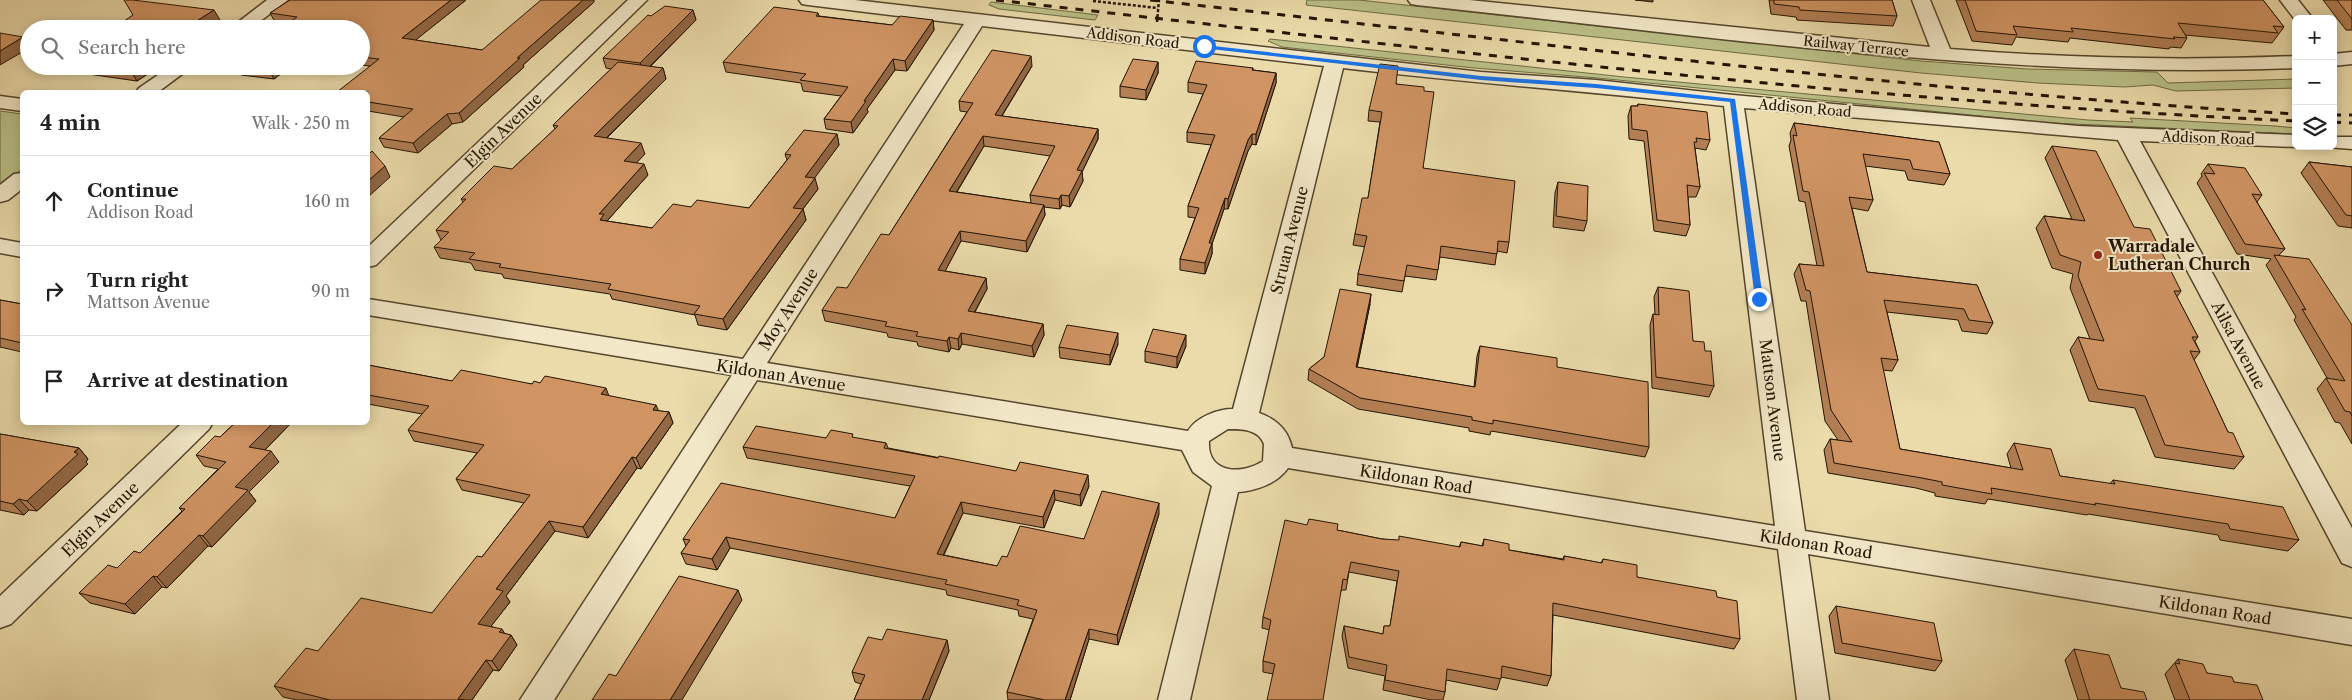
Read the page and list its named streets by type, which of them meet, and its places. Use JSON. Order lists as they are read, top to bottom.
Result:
{
  "streets": {
    "street": [
      "Addison Road",
      "Railway Terrace",
      "Elgin Avenue",
      "Struan Avenue",
      "Moy Avenue",
      "Ailsa Avenue",
      "Kildonan Avenue",
      "Mattson Avenue",
      "Kildonan Road"
    ]
  },
  "crossings": [
    ["Addison Road", "Struan Avenue"],
    ["Addison Road", "Moy Avenue"],
    ["Addison Road", "Ailsa Avenue"],
    ["Addison Road", "Mattson Avenue"],
    ["Struan Avenue", "Kildonan Avenue"],
    ["Struan Avenue", "Kildonan Road"],
    ["Moy Avenue", "Kildonan Avenue"],
    ["Kildonan Avenue", "Kildonan Road"],
    ["Mattson Avenue", "Kildonan Road"]
  ],
  "places": ["Warradale Lutheran Church"],
  "page": {
    "map_buttons": ["+", "−"],
    "search": "Search here",
    "heading": ["4 min", "Walk · 250 m"],
    "list": [
      ["Continue", "Addison Road", "160 m"],
      ["Turn right", "Mattson Avenue", "90 m"],
      "Arrive at destination"
    ]
  }
}
